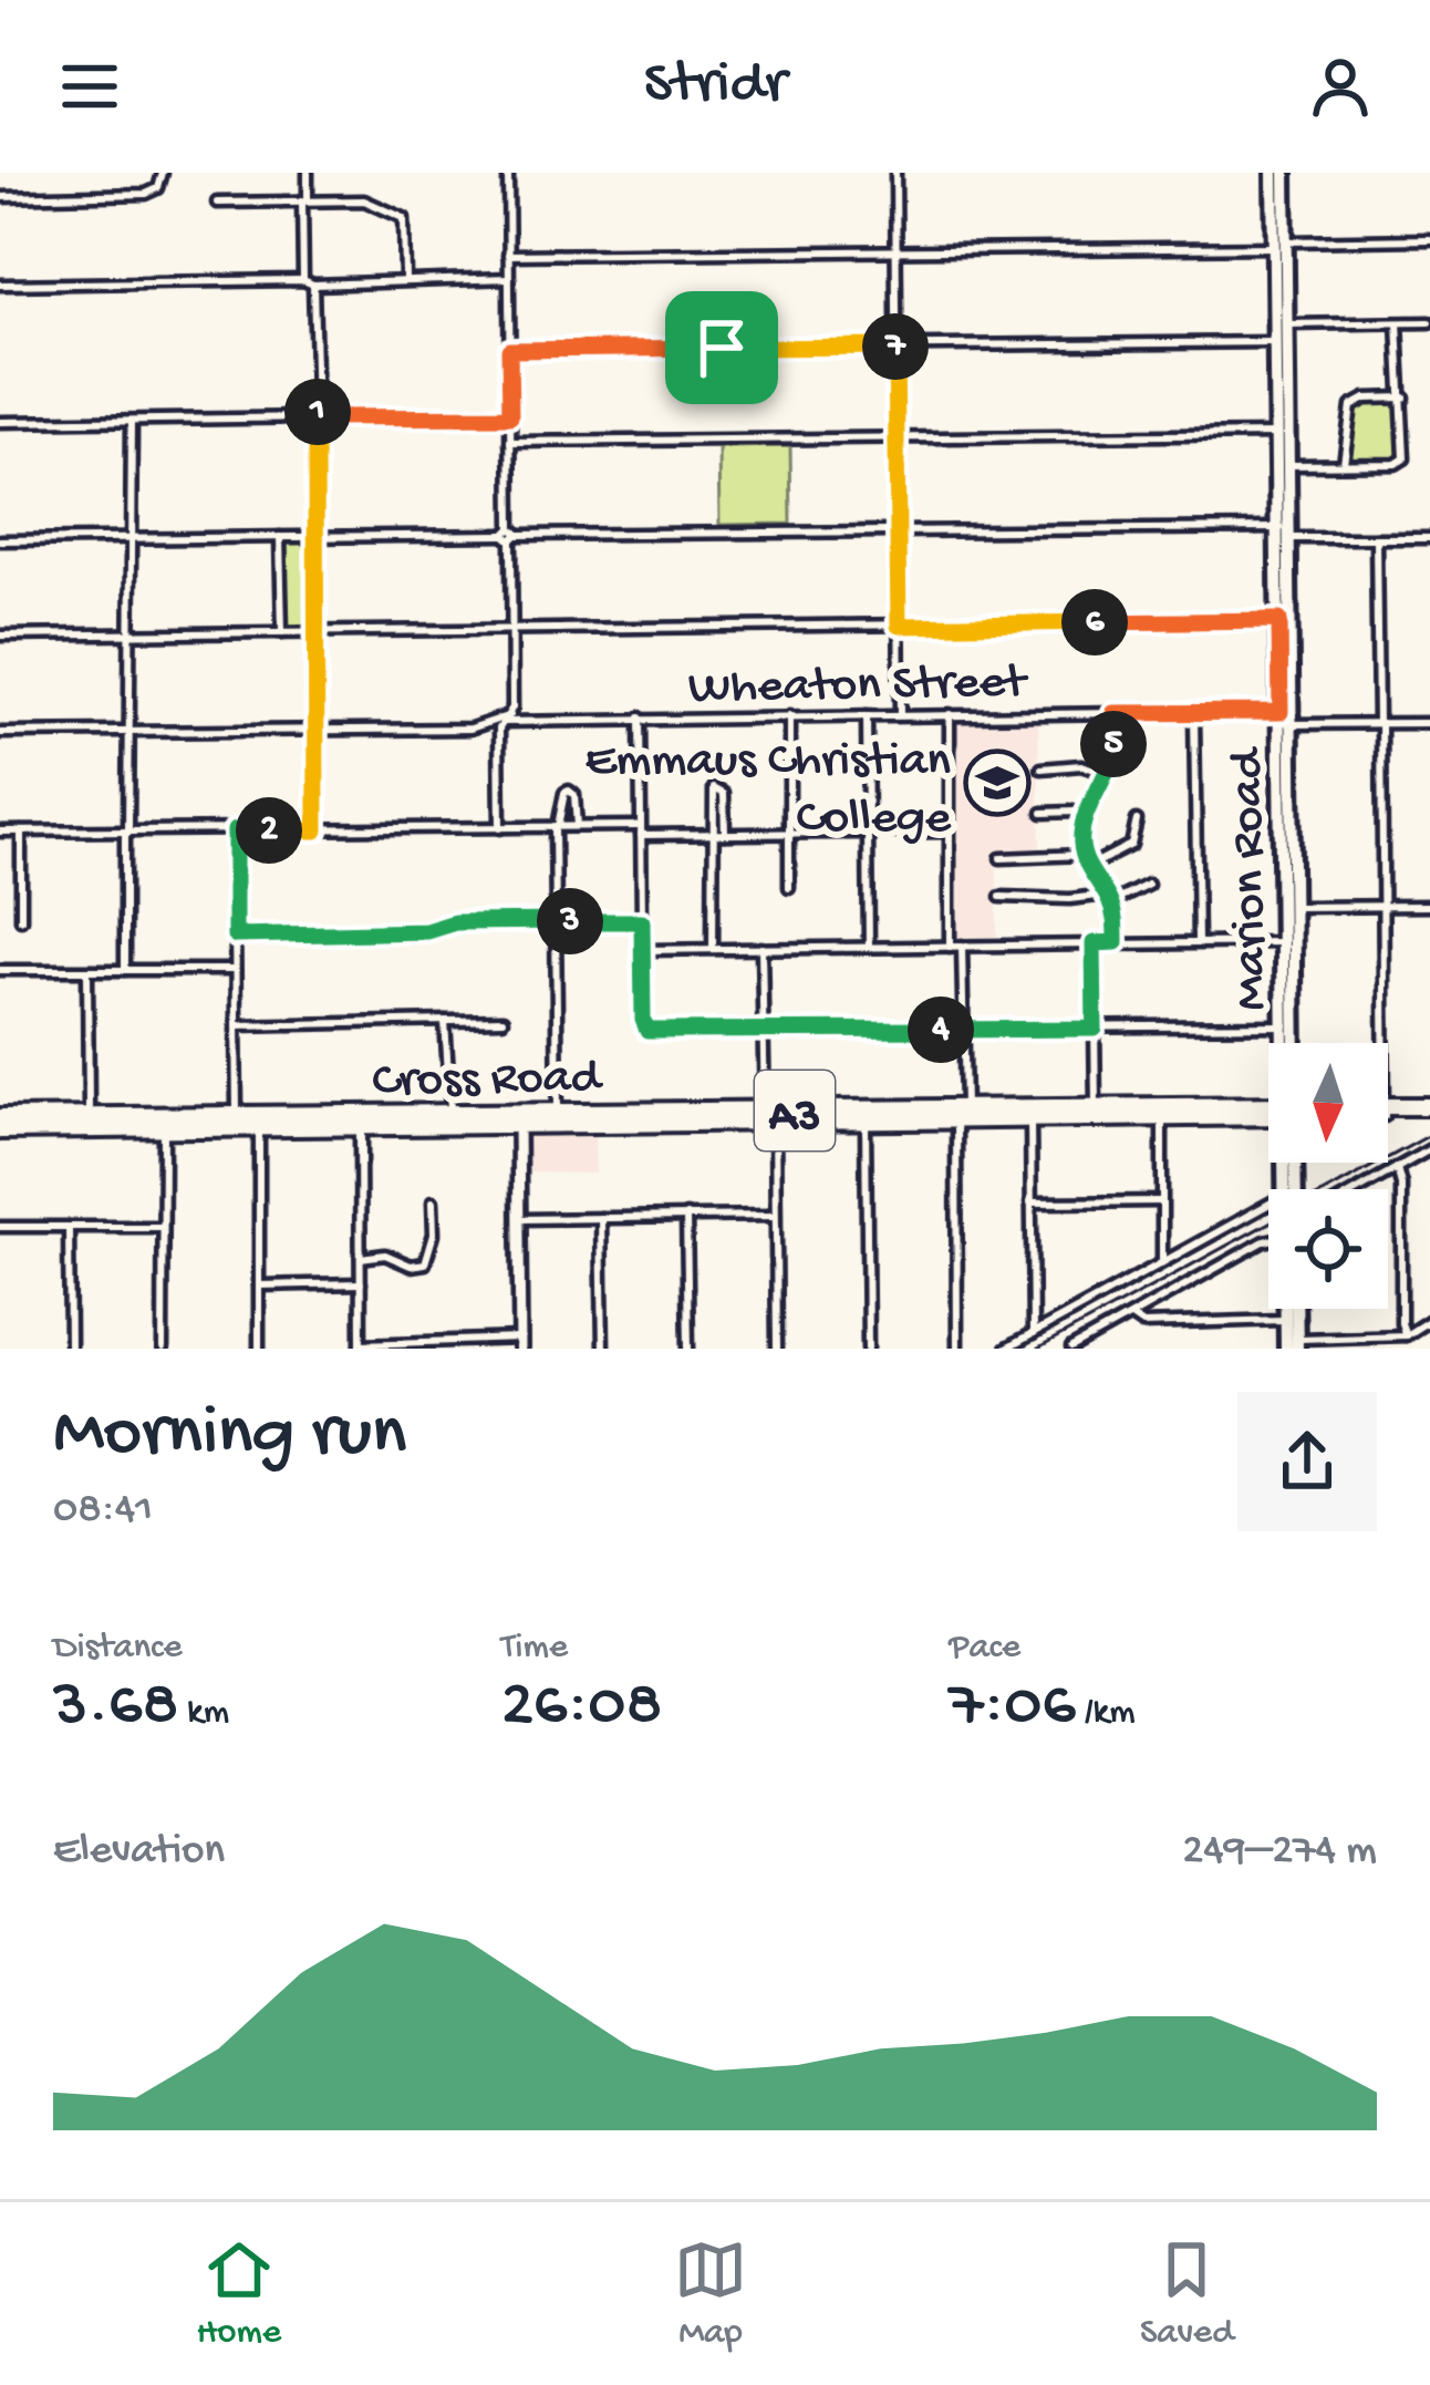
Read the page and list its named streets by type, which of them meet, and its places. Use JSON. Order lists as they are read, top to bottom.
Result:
{
  "streets": {
    "highway": ["Cross Road", "A3"],
    "main road": ["Marion Road"],
    "street": ["Wheaton Street"]
  },
  "crossings": [
    ["Wheaton Street", "Marion Road"]
  ],
  "places": {
    "school or university": ["Emmaus Christian College"]
  },
  "north": "bottom",
  "page": {
    "header": "Stridr",
    "pins": [
      "7",
      "1",
      "6",
      "5",
      "2",
      "3",
      "4"
    ],
    "heading": ["Morning run", "08:41"],
    "stats": [
      ["Distance", "3.68 km"],
      ["Time", "26:08"],
      ["Pace", "7:06 /km"]
    ],
    "chart": ["Elevation", "249–274 m"],
    "tabs": ["Home", "Map", "Saved"]
  }
}
